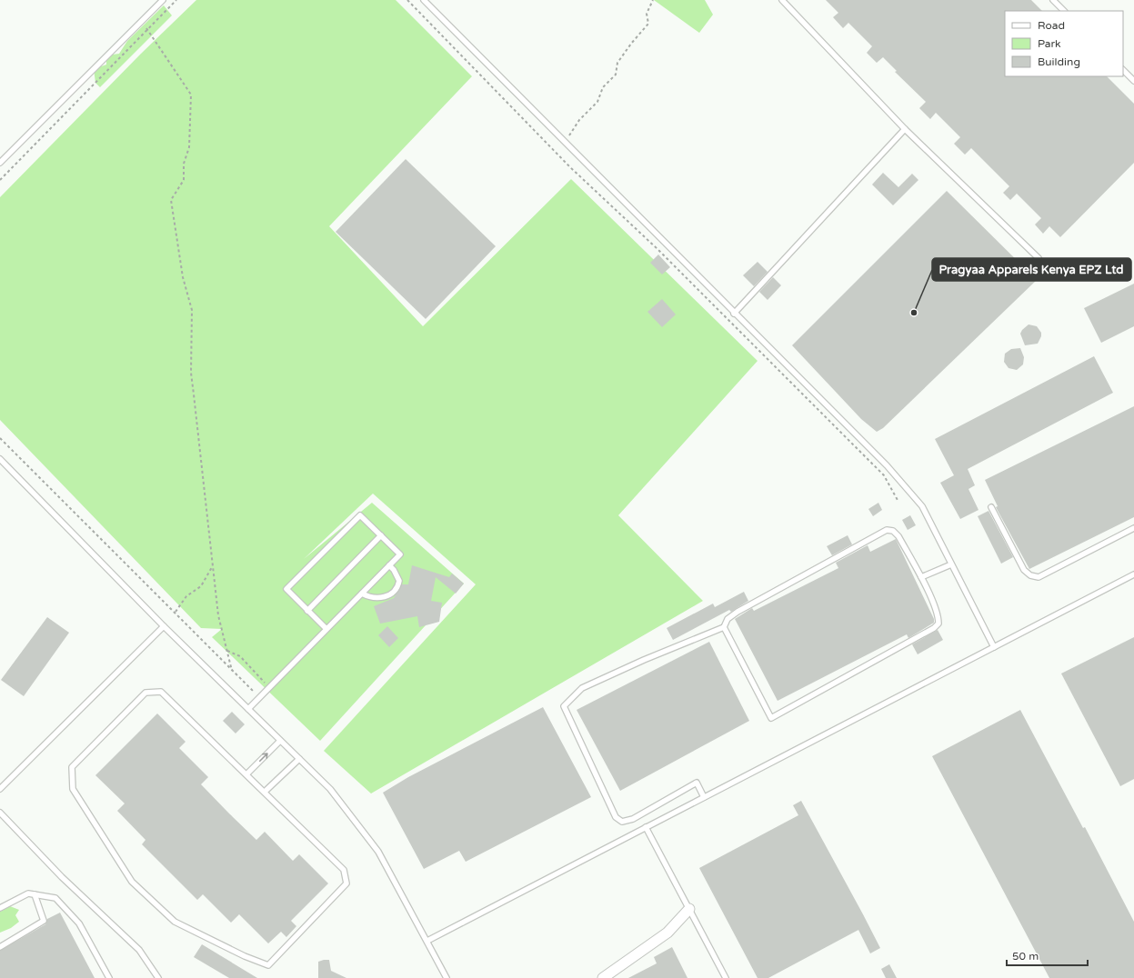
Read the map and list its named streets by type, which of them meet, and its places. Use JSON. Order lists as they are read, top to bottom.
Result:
{
  "places": ["Pragyaa Apparels Kenya EPZ Ltd"],
  "legend": ["Road", "Park", "Building"],
  "scale_bar": "50 m"
}
